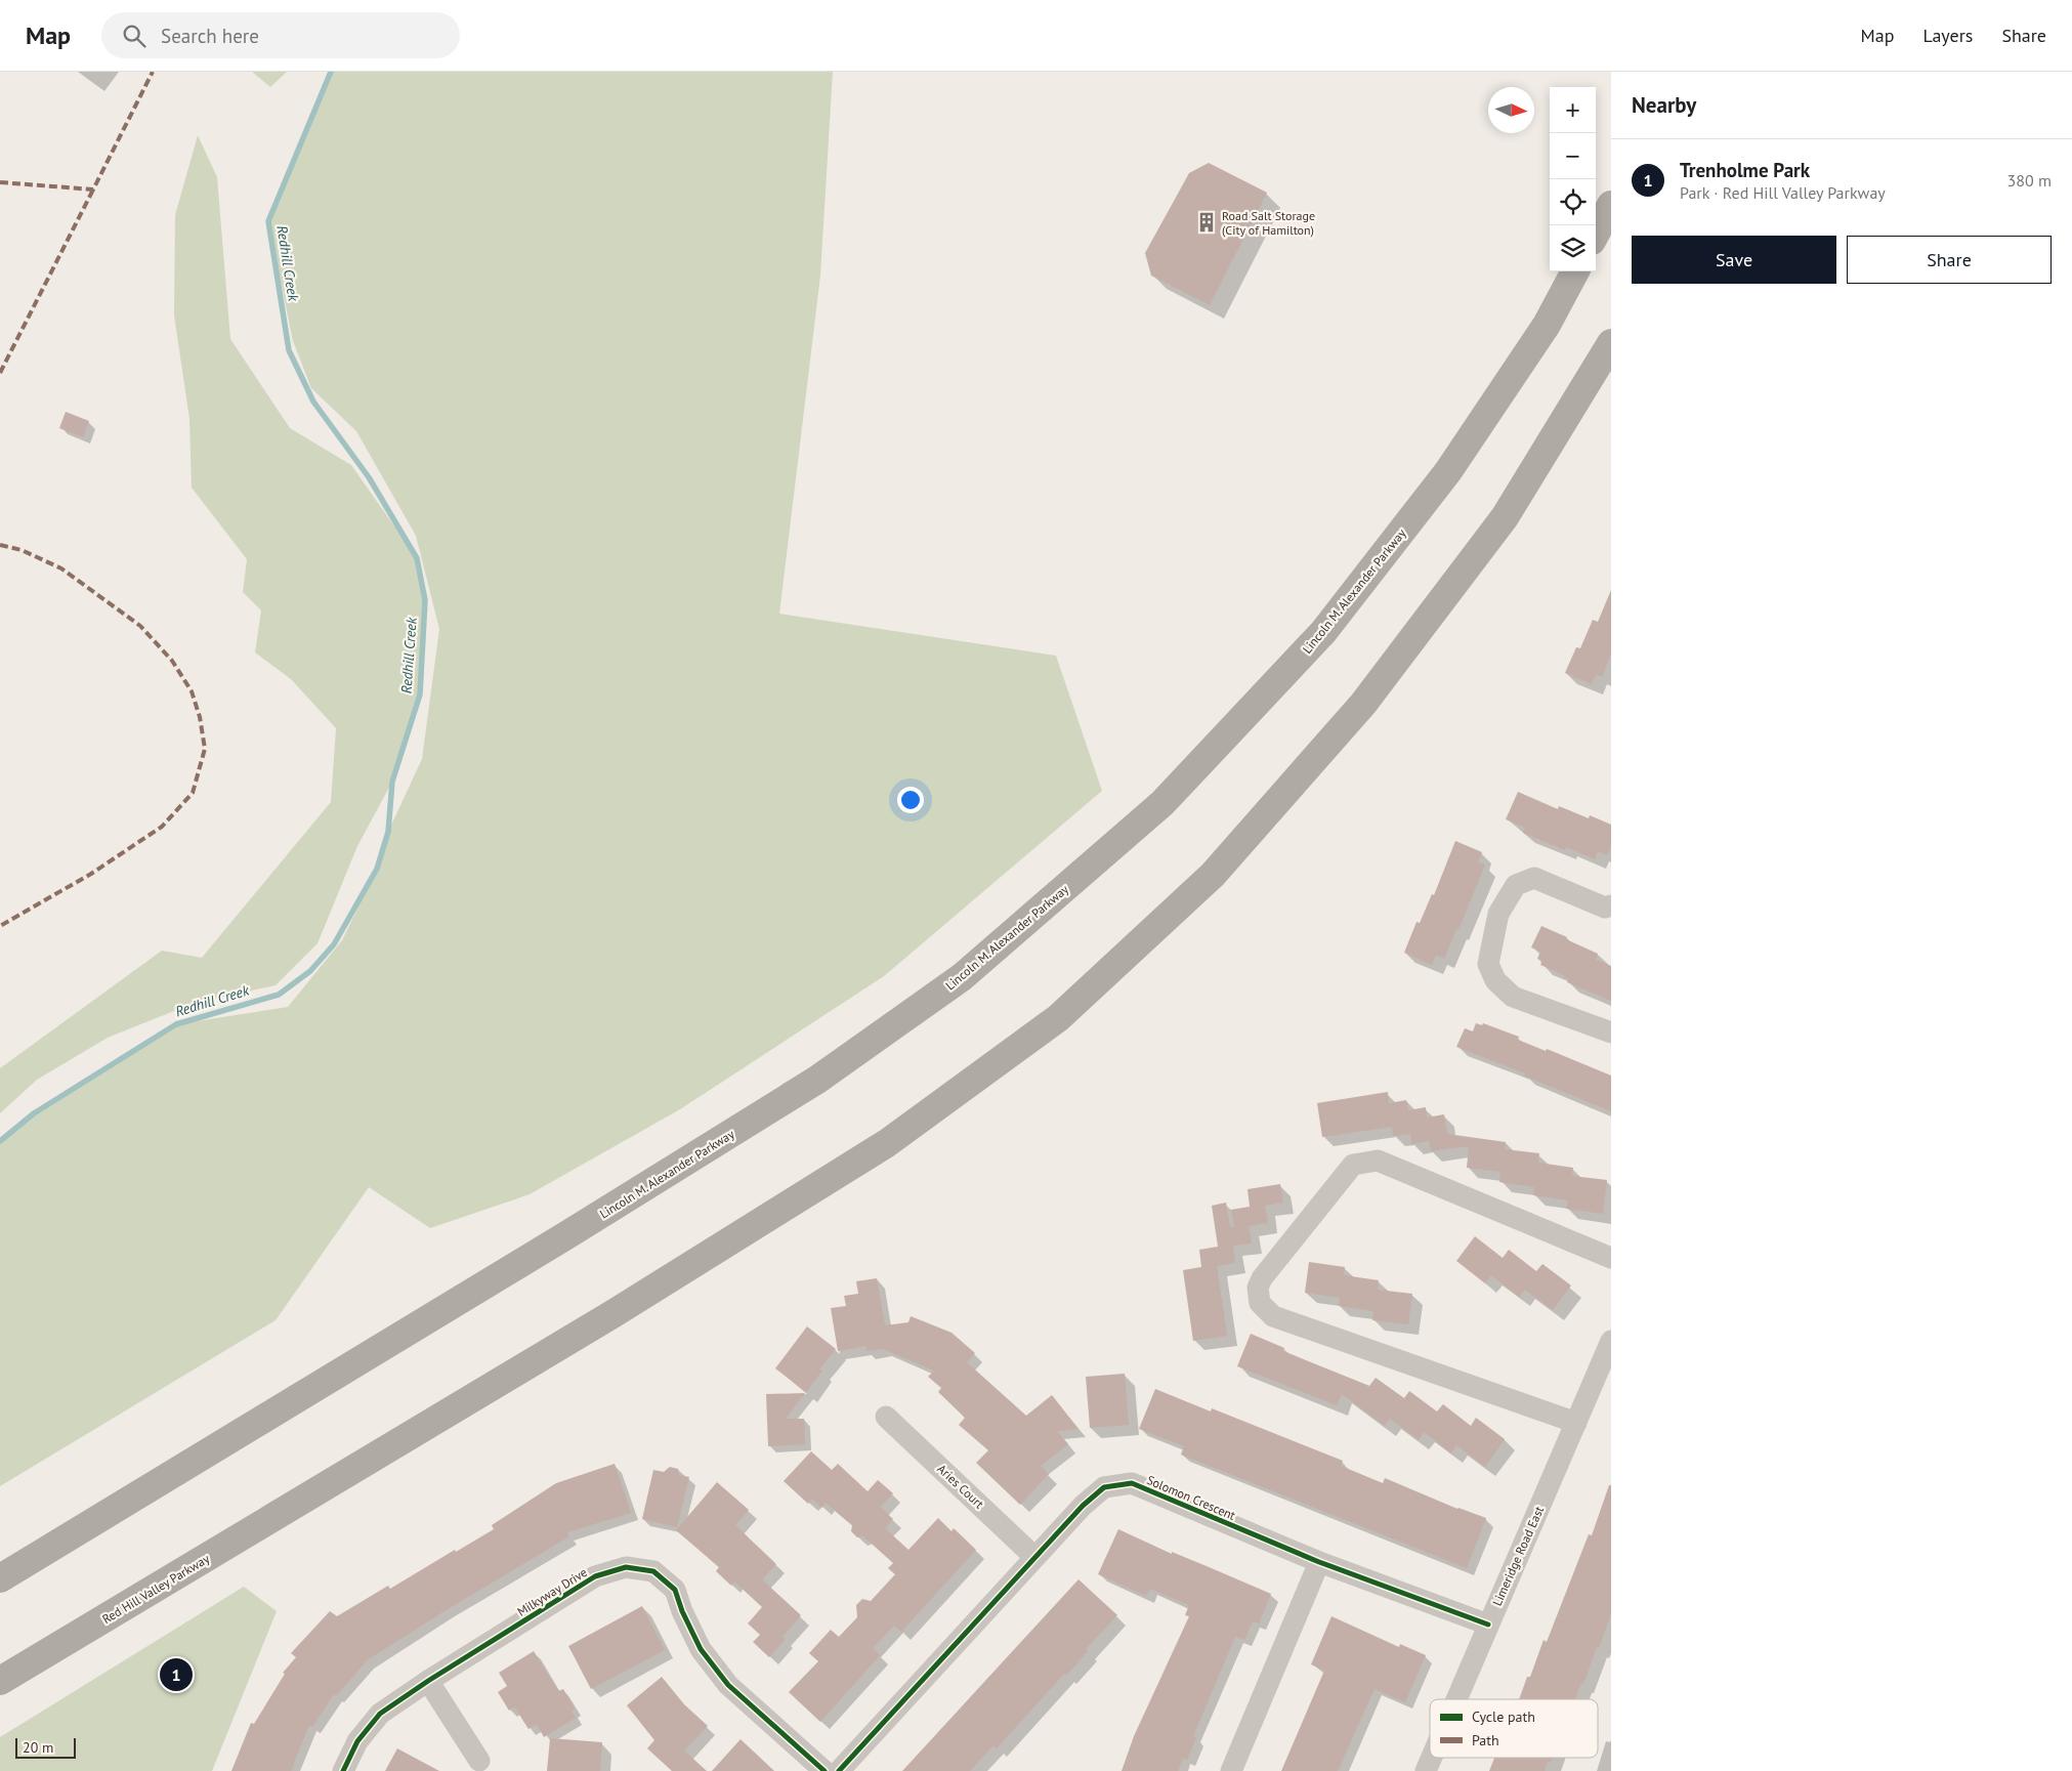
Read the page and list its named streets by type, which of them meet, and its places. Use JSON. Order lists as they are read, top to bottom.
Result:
{
  "streets": {
    "highway": ["Lincoln M. Alexander Parkway", "Red Hill Valley Parkway"],
    "street": [
      "Aries Court",
      "Solomon Crescent",
      "Limeridge Road East",
      "Milkyway Drive"
    ]
  },
  "crossings": [
    ["Aries Court", "Solomon Crescent"],
    ["Solomon Crescent", "Limeridge Road East"]
  ],
  "water": ["Redhill Creek"],
  "places": {
    "building": ["Road Salt Storage (City of Hamilton)"]
  },
  "legend": ["Cycle path", "Path"],
  "scale_bar": "20 m",
  "north": "right",
  "page": {
    "header": "Map",
    "search": "Search here",
    "nav": ["Map", "Layers", "Share"],
    "heading": "Nearby",
    "map_buttons": ["+", "−"],
    "list": [
      {
        "mark": "1",
        "name": "Trenholme Park",
        "note": "Park · Red Hill Valley Parkway",
        "value": "380 m"
      }
    ],
    "buttons": ["Save", "Share"],
    "pins": "1",
    "scale": "20 m"
  }
}
